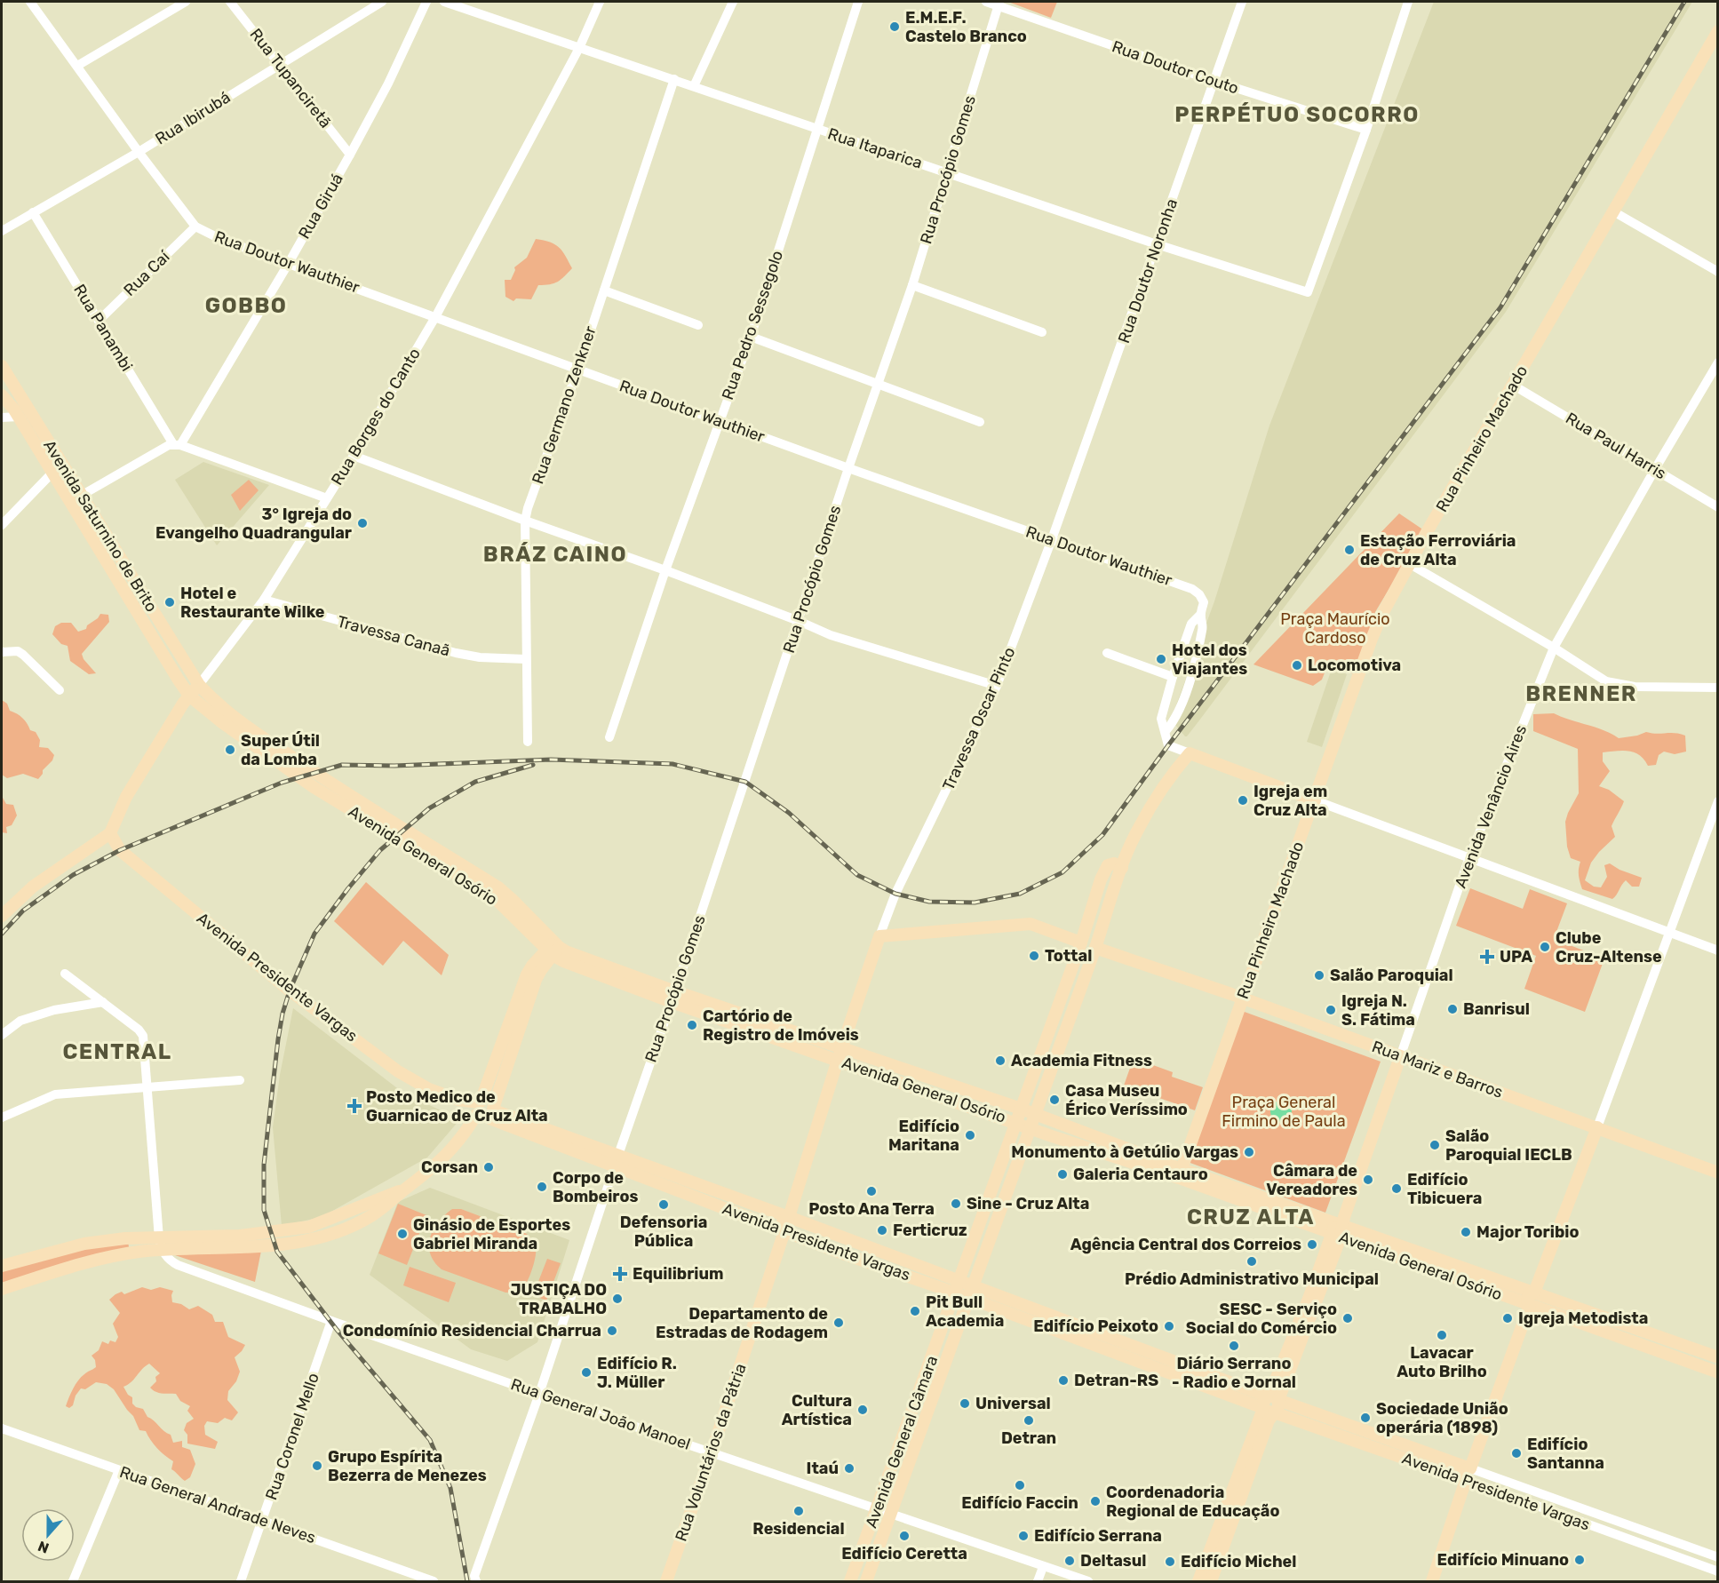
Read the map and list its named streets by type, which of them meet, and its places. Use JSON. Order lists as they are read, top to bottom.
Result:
{
  "streets": {
    "main road": [
      "Rua Borges do Canto",
      "Rua Pinheiro Machado",
      "Avenida Saturnino de Brito",
      "Avenida Venâncio Aires",
      "Avenida General Osório",
      "Avenida Presidente Vargas",
      "Rua Mariz e Barros",
      "Avenida General Câmara",
      "Rua Voluntários da Pátria"
    ],
    "street": [
      "Rua Doutor Couto",
      "Rua Tupanciretã",
      "Rua Ibirubá",
      "Rua Itaparica",
      "Rua Procópio Gomes",
      "Rua Giruá",
      "Rua Doutor Wauthier",
      "Rua Doutor Noronha",
      "Rua Caí",
      "Rua Pedro Sessegolo",
      "Rua Panambi",
      "Rua Germano Zenkner",
      "Rua Paul Harris",
      "Travessa Canaã",
      "Travessa Oscar Pinto",
      "Rua General João Manoel",
      "Rua Coronel Mello",
      "Rua General Andrade Neves"
    ]
  },
  "crossings": [
    ["Rua Doutor Couto", "Rua Itaparica"],
    ["Rua Doutor Couto", "Rua Procópio Gomes"],
    ["Rua Doutor Couto", "Rua Doutor Noronha"],
    ["Rua Tupanciretã", "Rua Ibirubá"],
    ["Rua Tupanciretã", "Rua Giruá"],
    ["Rua Ibirubá", "Rua Panambi"],
    ["Rua Itaparica", "Rua Procópio Gomes"],
    ["Rua Itaparica", "Rua Doutor Noronha"],
    ["Rua Itaparica", "Rua Pedro Sessegolo"],
    ["Rua Itaparica", "Rua Germano Zenkner"],
    ["Rua Itaparica", "Rua Borges do Canto"],
    ["Rua Procópio Gomes", "Rua Doutor Wauthier"],
    ["Rua Procópio Gomes", "Avenida General Osório"],
    ["Rua Procópio Gomes", "Avenida Presidente Vargas"],
    ["Rua Procópio Gomes", "Rua General João Manoel"],
    ["Rua Giruá", "Rua Doutor Wauthier"],
    ["Rua Giruá", "Rua Panambi"],
    ["Rua Doutor Wauthier", "Rua Doutor Noronha"],
    ["Rua Doutor Wauthier", "Rua Caí"],
    ["Rua Doutor Wauthier", "Rua Pedro Sessegolo"],
    ["Rua Doutor Wauthier", "Rua Germano Zenkner"],
    ["Rua Doutor Wauthier", "Rua Borges do Canto"],
    ["Rua Doutor Wauthier", "Travessa Oscar Pinto"],
    ["Rua Doutor Noronha", "Travessa Oscar Pinto"],
    ["Rua Caí", "Rua Panambi"],
    ["Rua Germano Zenkner", "Travessa Canaã"],
    ["Rua Borges do Canto", "Avenida Saturnino de Brito"],
    ["Rua Borges do Canto", "Travessa Canaã"],
    ["Rua Borges do Canto", "Avenida General Osório"],
    ["Rua Borges do Canto", "Avenida Presidente Vargas"],
    ["Rua Pinheiro Machado", "Rua Paul Harris"],
    ["Rua Pinheiro Machado", "Avenida General Osório"],
    ["Rua Pinheiro Machado", "Rua Mariz e Barros"],
    ["Rua Paul Harris", "Avenida Venâncio Aires"],
    ["Avenida Saturnino de Brito", "Avenida General Osório"],
    ["Travessa Oscar Pinto", "Rua Voluntários da Pátria"],
    ["Avenida Venâncio Aires", "Avenida General Osório"],
    ["Avenida Venâncio Aires", "Avenida Presidente Vargas"],
    ["Avenida Venâncio Aires", "Rua Mariz e Barros"],
    ["Avenida General Osório", "Avenida General Câmara"],
    ["Avenida General Osório", "Rua Voluntários da Pátria"],
    ["Avenida Presidente Vargas", "Avenida General Câmara"],
    ["Avenida Presidente Vargas", "Rua Voluntários da Pátria"],
    ["Rua Mariz e Barros", "Avenida General Câmara"],
    ["Rua Mariz e Barros", "Rua Voluntários da Pátria"],
    ["Rua General João Manoel", "Rua Coronel Mello"],
    ["Rua General João Manoel", "Avenida General Câmara"],
    ["Rua General João Manoel", "Rua Voluntários da Pátria"],
    ["Rua Coronel Mello", "Rua General Andrade Neves"]
  ],
  "districts": [
    "PERPÉTUO SOCORRO",
    "GOBBO",
    "BRÁZ CAINO",
    "BRENNER",
    "CENTRAL",
    "CRUZ ALTA"
  ],
  "parks": ["Praça Maurício Cardoso", "Praça General Firmino de Paula"],
  "places": {
    "other": [
      "E.M.E.F. Castelo Branco",
      "3° Igreja do Evangelho Quadrangular",
      "Estação Ferroviária de Cruz Alta",
      "Hotel e Restaurante Wilke",
      "Hotel dos Viajantes",
      "Locomotiva",
      "Super Útil da Lomba",
      "Igreja em Cruz Alta",
      "Clube Cruz-Altense",
      "Tottal",
      "Salão Paroquial",
      "Banrisul",
      "Igreja N. S. Fátima",
      "Cartório de Registro de Imóveis",
      "Academia Fitness",
      "Casa Museu Érico Veríssimo",
      "Edifício Maritana",
      "Salão Paroquial IECLB",
      "Monumento à Getúlio Vargas",
      "Corsan",
      "Galeria Centauro",
      "Câmara de Vereadores",
      "Corpo de Bombeiros",
      "Edifício Tibicuera",
      "Posto Ana Terra",
      "Sine - Cruz Alta",
      "Defensoria Pública",
      "Ferticruz",
      "Major Toribio",
      "Ginásio de Esportes Gabriel Miranda",
      "Agência Central dos Correios",
      "Prédio Administrativo Municipal",
      "JUSTIÇA DO TRABALHO",
      "Pit Bull Academia",
      "SESC - Serviço Social do Comércio",
      "Igreja Metodista",
      "Departamento de Estradas de Rodagem",
      "Edifício Peixoto",
      "Condomínio Residencial Charrua",
      "Lavacar Auto Brilho",
      "Diário Serrano - Radio e Jornal",
      "Edifício R. J. Müller",
      "Detran-RS",
      "Universal",
      "Cultura Artística",
      "Sociedade União operária (1898)",
      "Detran",
      "Edifício Santanna",
      "Grupo Espírita Bezerra de Menezes",
      "Itaú",
      "Edifício Faccin",
      "Coordenadoria Regional de Educação",
      "Residencial",
      "Edifício Ceretta",
      "Edifício Serrana",
      "Edifício Minuano",
      "Deltasul",
      "Edifício Michel"
    ],
    "health": ["UPA", "Posto Medico de Guarnicao de Cruz Alta", "Equilibrium"]
  },
  "north": "bottom"
}
